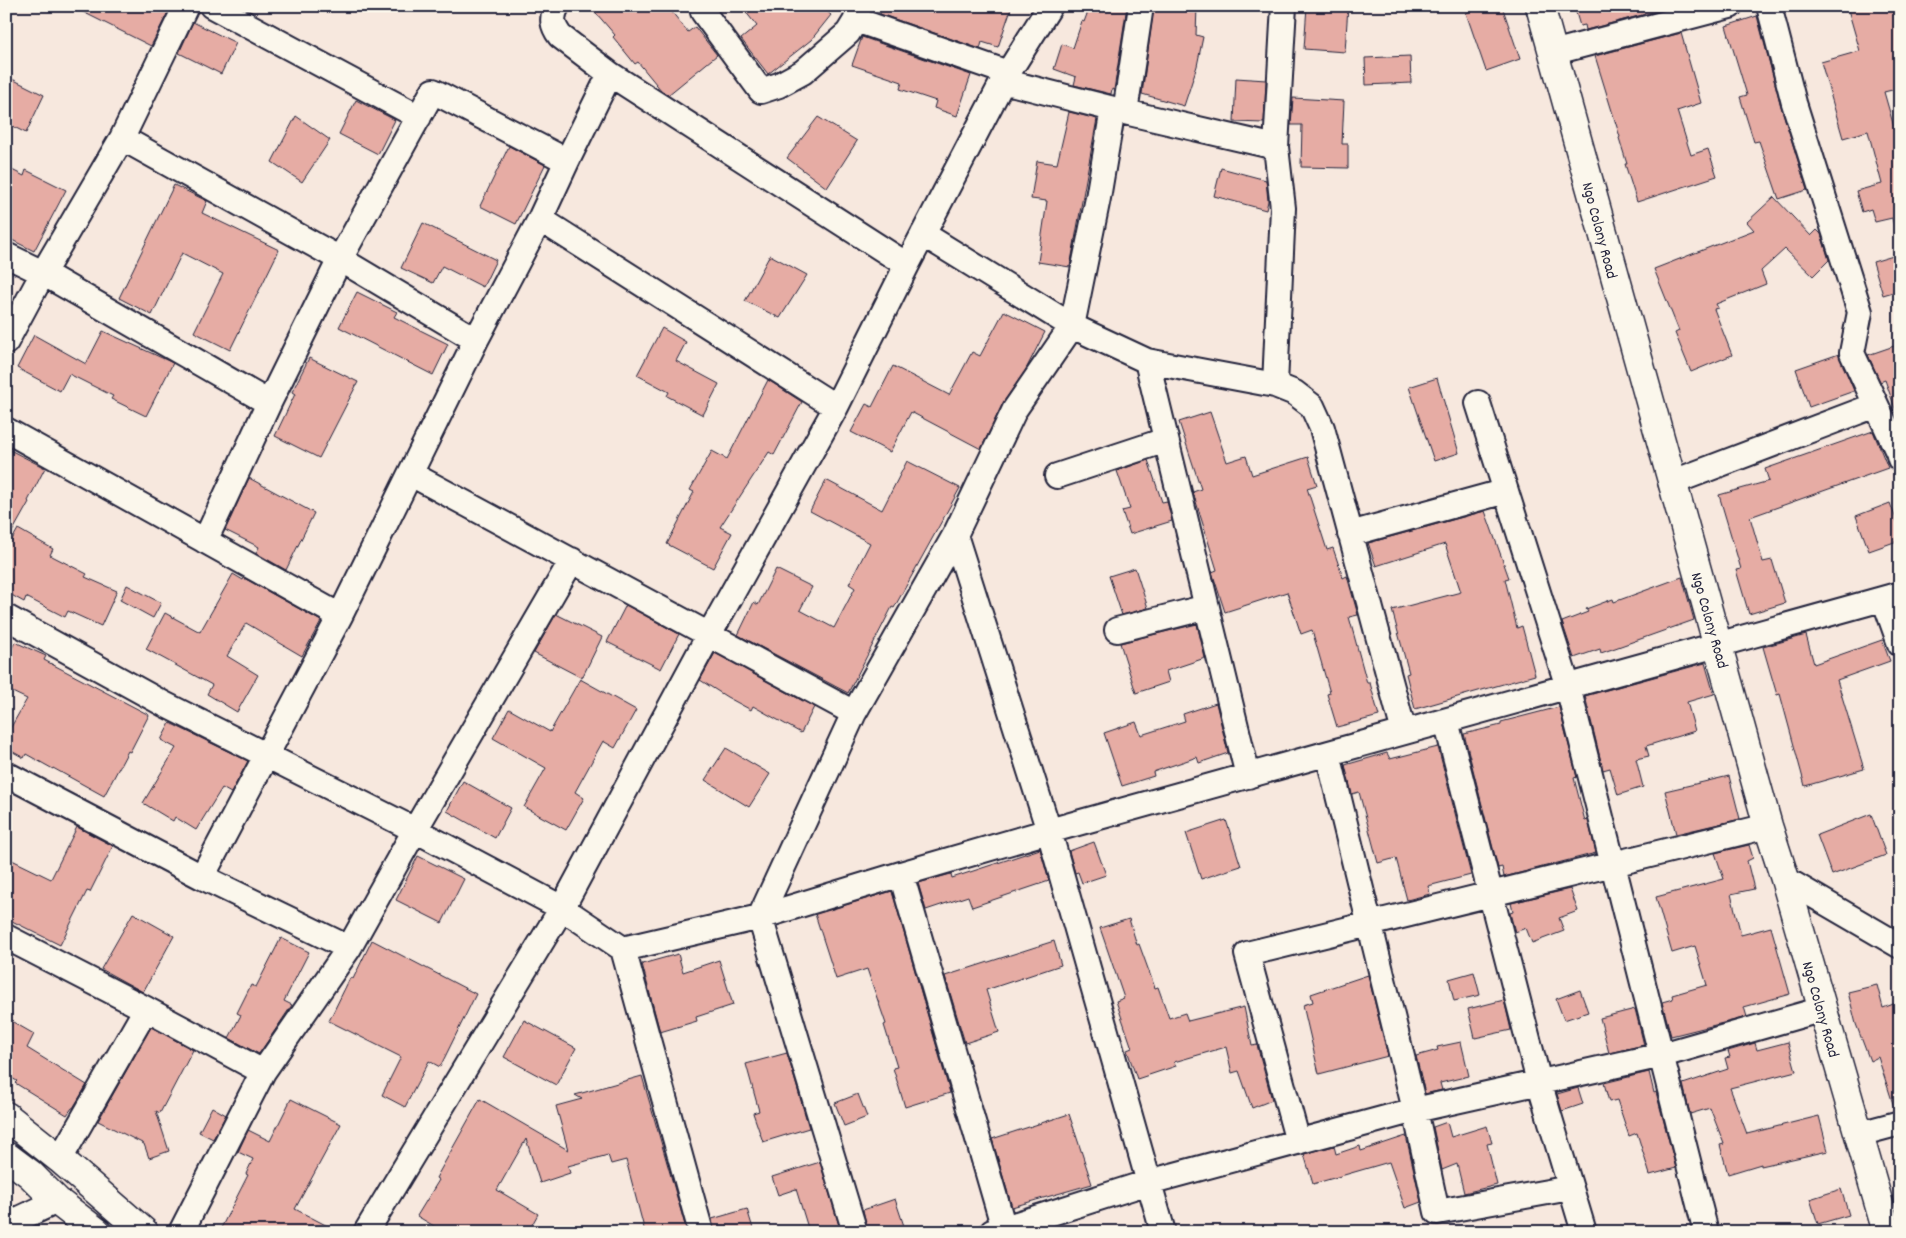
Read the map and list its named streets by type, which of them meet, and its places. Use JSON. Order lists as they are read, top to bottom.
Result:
{
  "streets": {
    "street": ["Ngo Colony Road"]
  }
}
